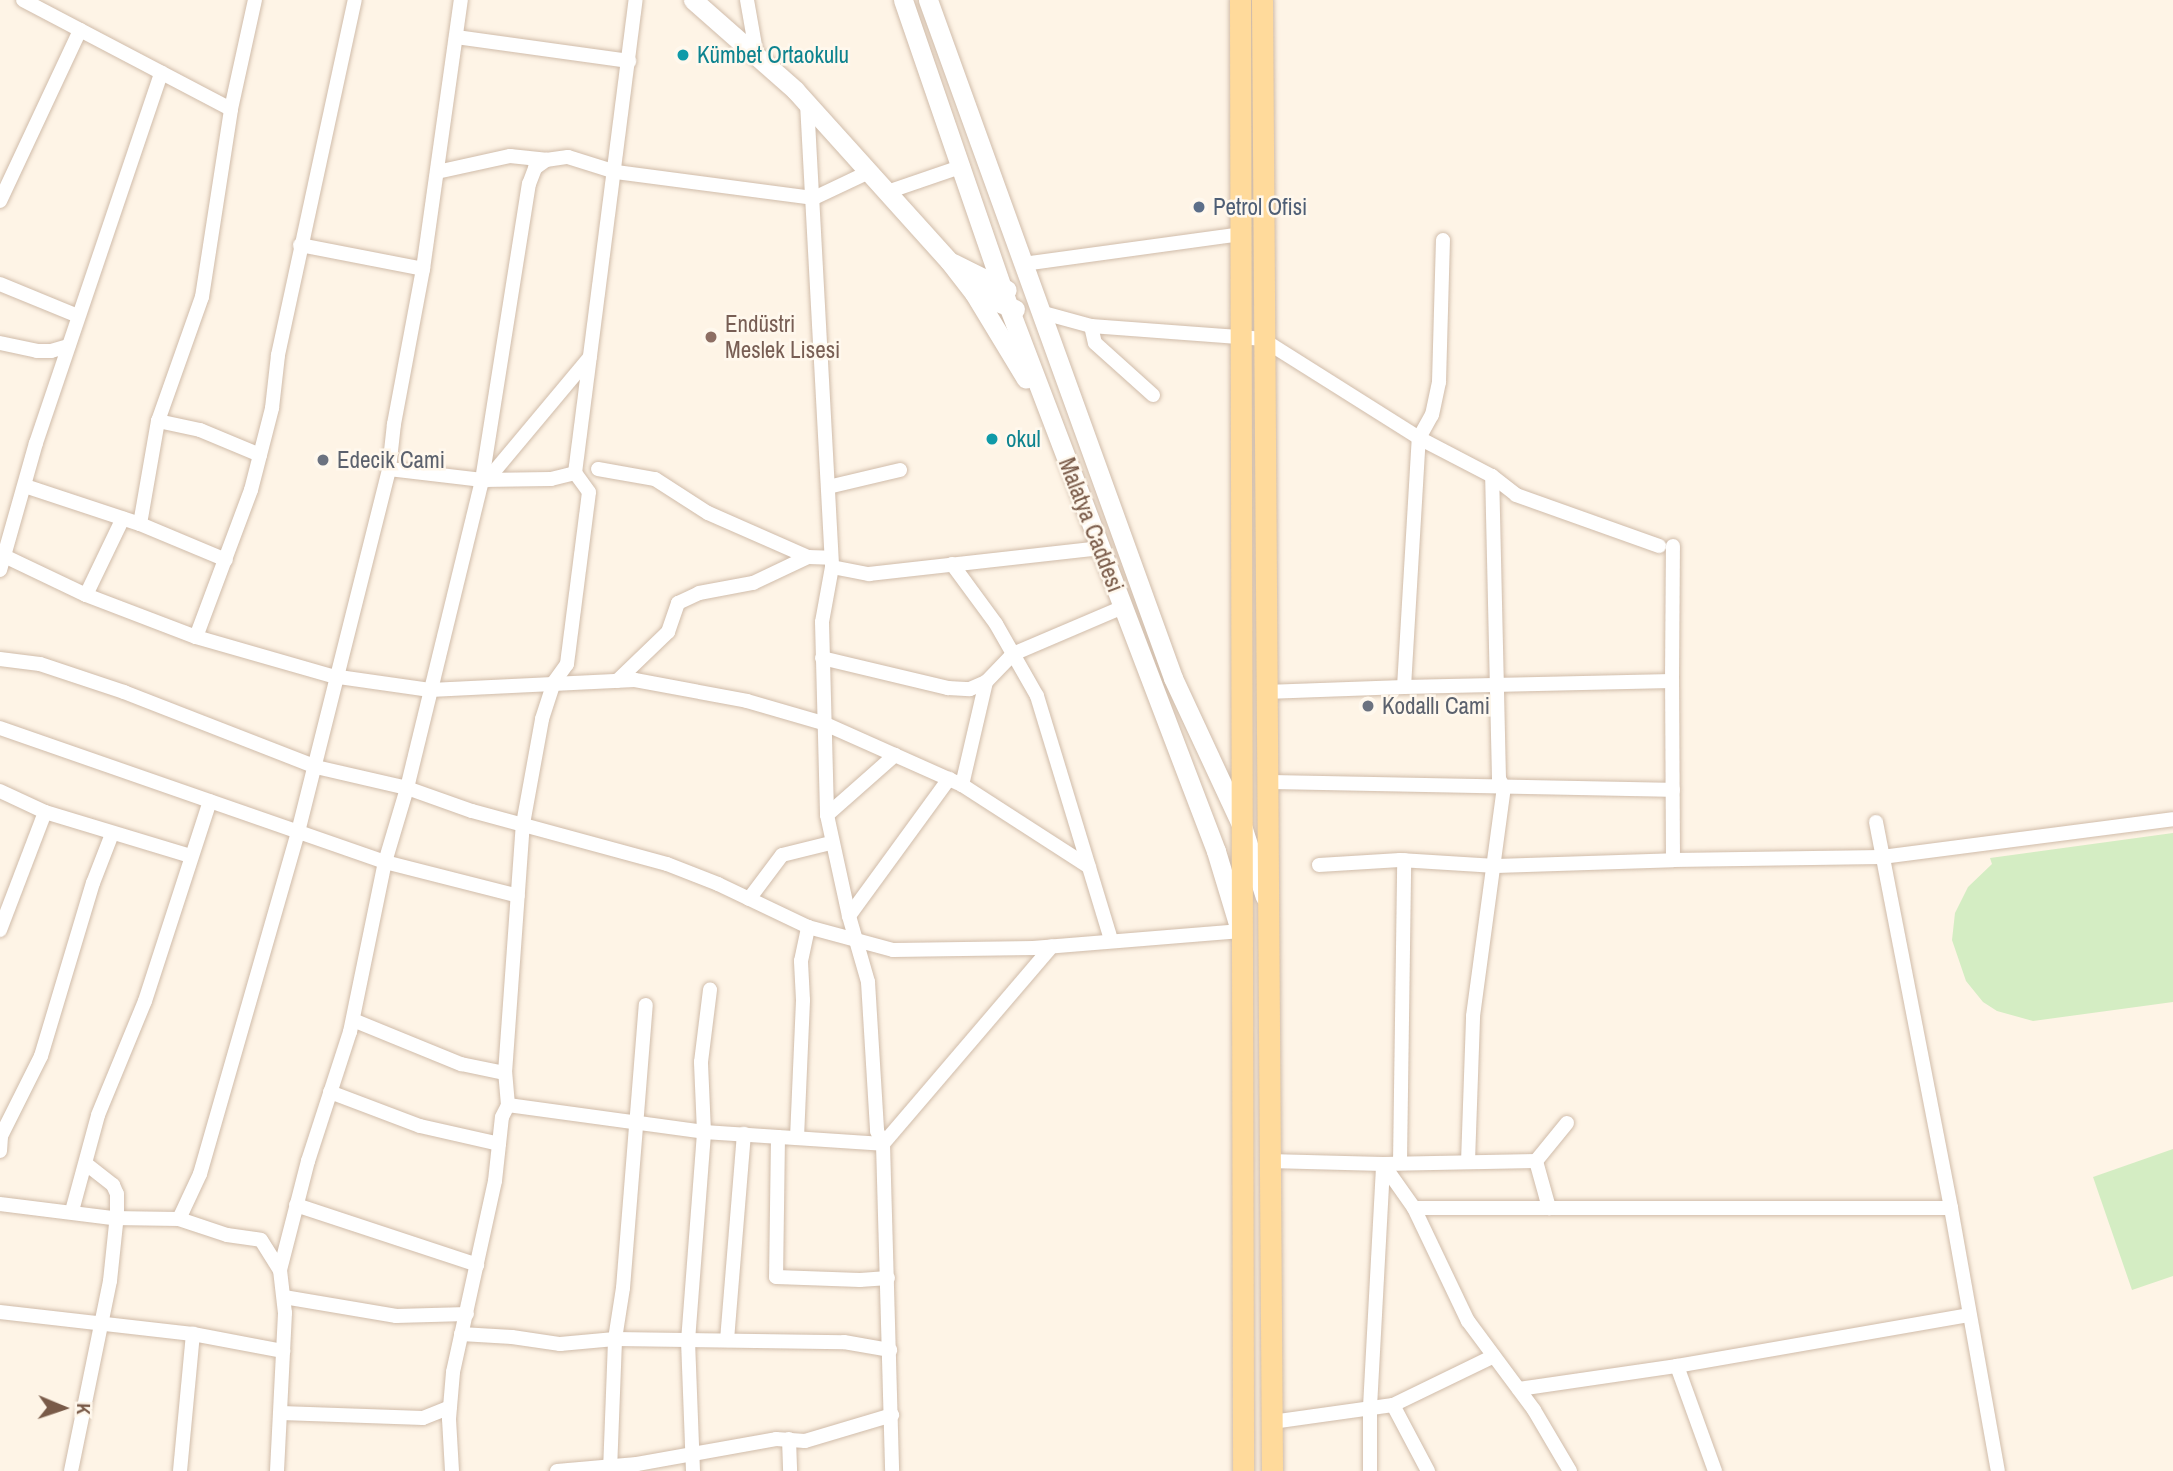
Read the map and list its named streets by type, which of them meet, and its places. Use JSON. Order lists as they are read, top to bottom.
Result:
{
  "streets": {
    "street": ["Malatya Caddesi"]
  },
  "places": [
    "Kümbet Ortaokulu",
    "Petrol Ofisi",
    "Endüstri Meslek Lisesi",
    "okul",
    "Edecik Cami",
    "Kodallı Cami"
  ],
  "north": "right"
}
